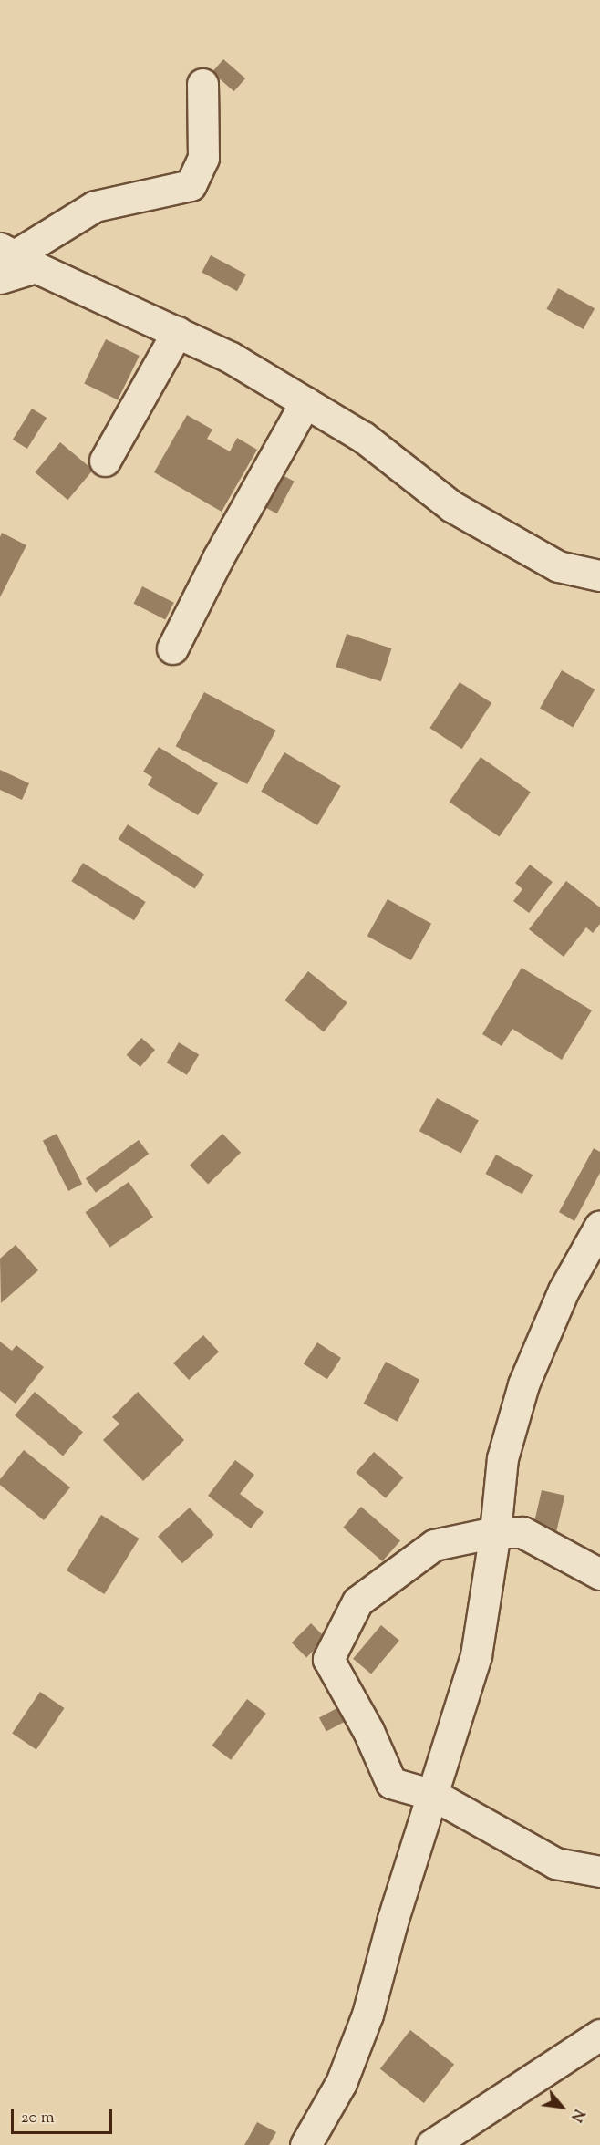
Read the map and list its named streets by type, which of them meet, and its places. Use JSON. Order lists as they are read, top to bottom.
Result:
{
  "scale_bar": "20 m",
  "north": "bottom right"
}
